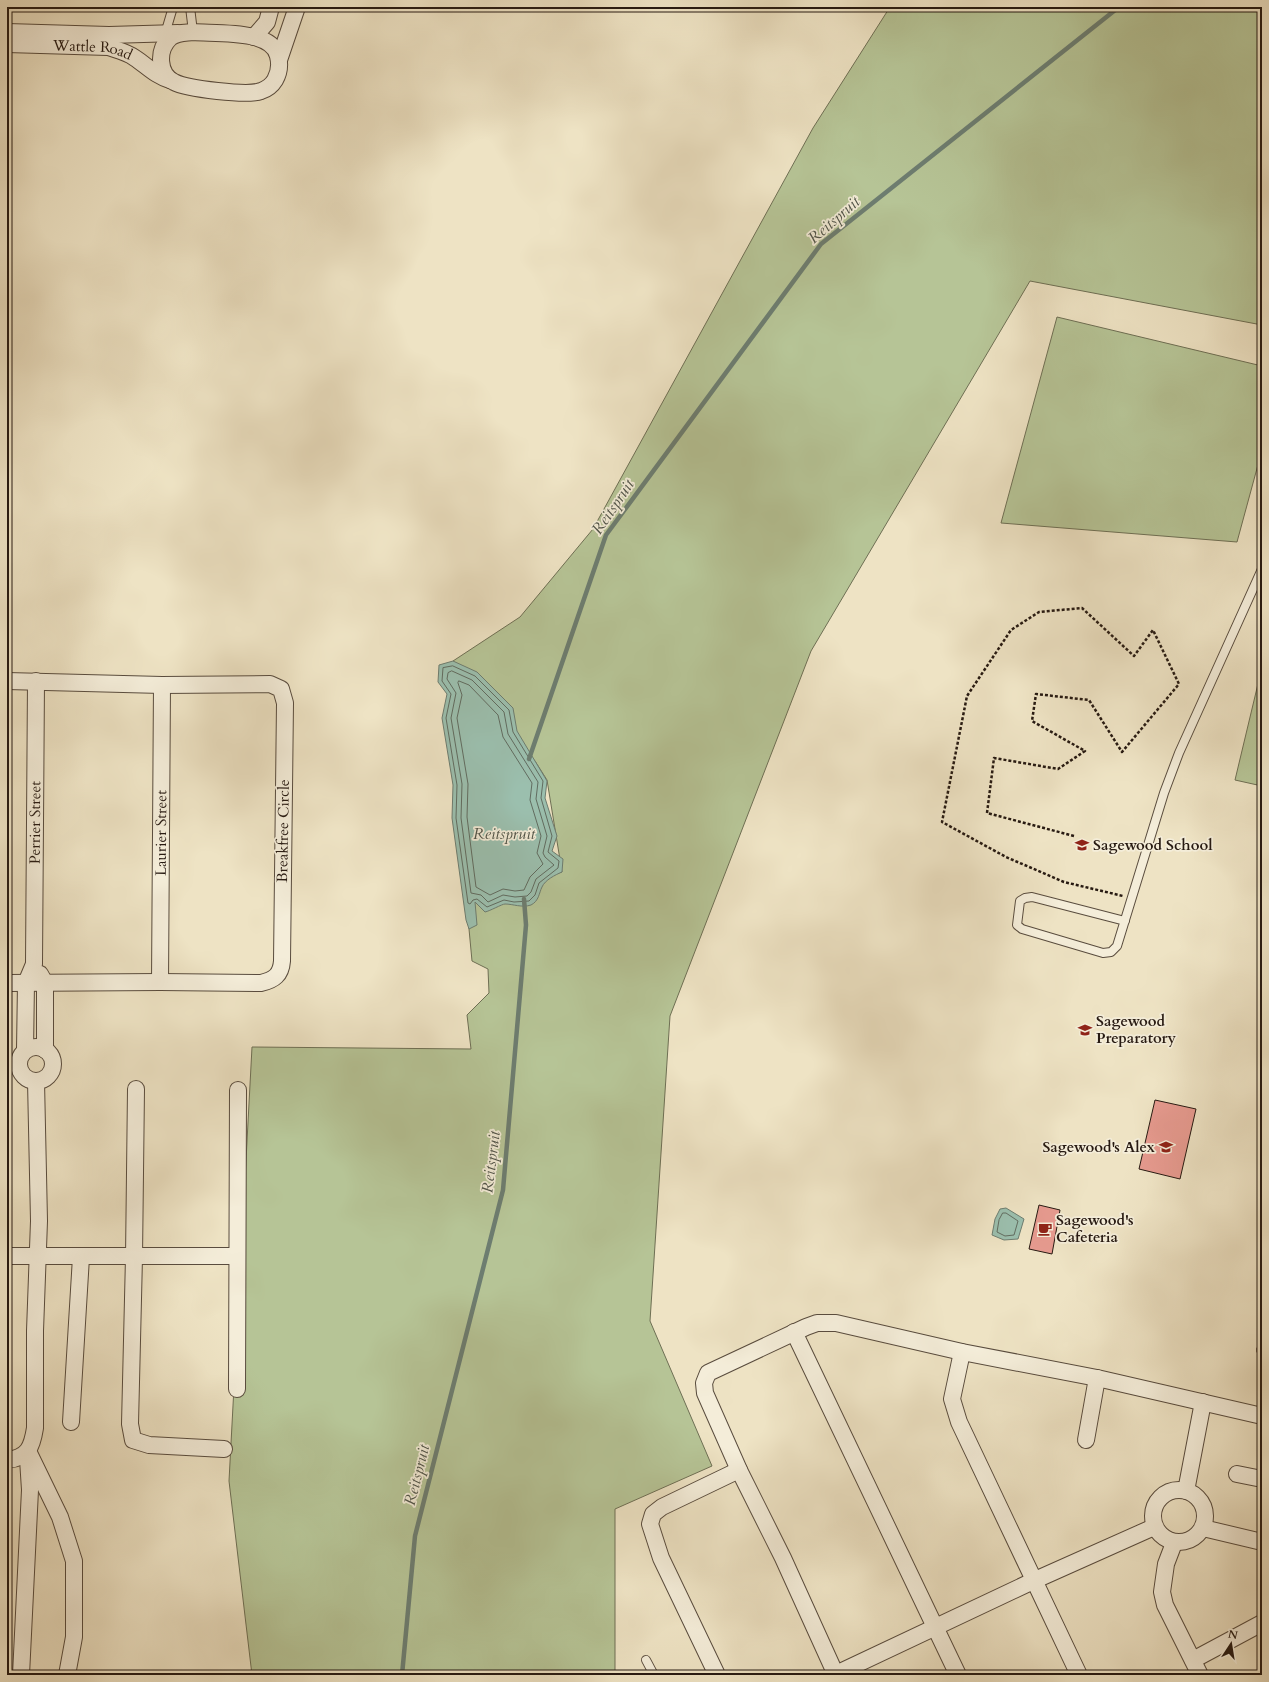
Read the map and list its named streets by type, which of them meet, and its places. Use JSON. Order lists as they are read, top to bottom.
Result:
{
  "streets": {
    "street": [
      "Wattle Road",
      "Perrier Street",
      "Breakfree Circle",
      "Laurier Street"
    ]
  },
  "crossings": [
    ["Perrier Street", "Breakfree Circle"],
    ["Breakfree Circle", "Laurier Street"]
  ],
  "water": ["Reitspruit"],
  "places": {
    "school or university": ["Sagewood School", "Sagewood Preparatory", "Sagewood's Alex"],
    "cafe": ["Sagewood's Cafeteria"]
  },
  "north": "top"
}
